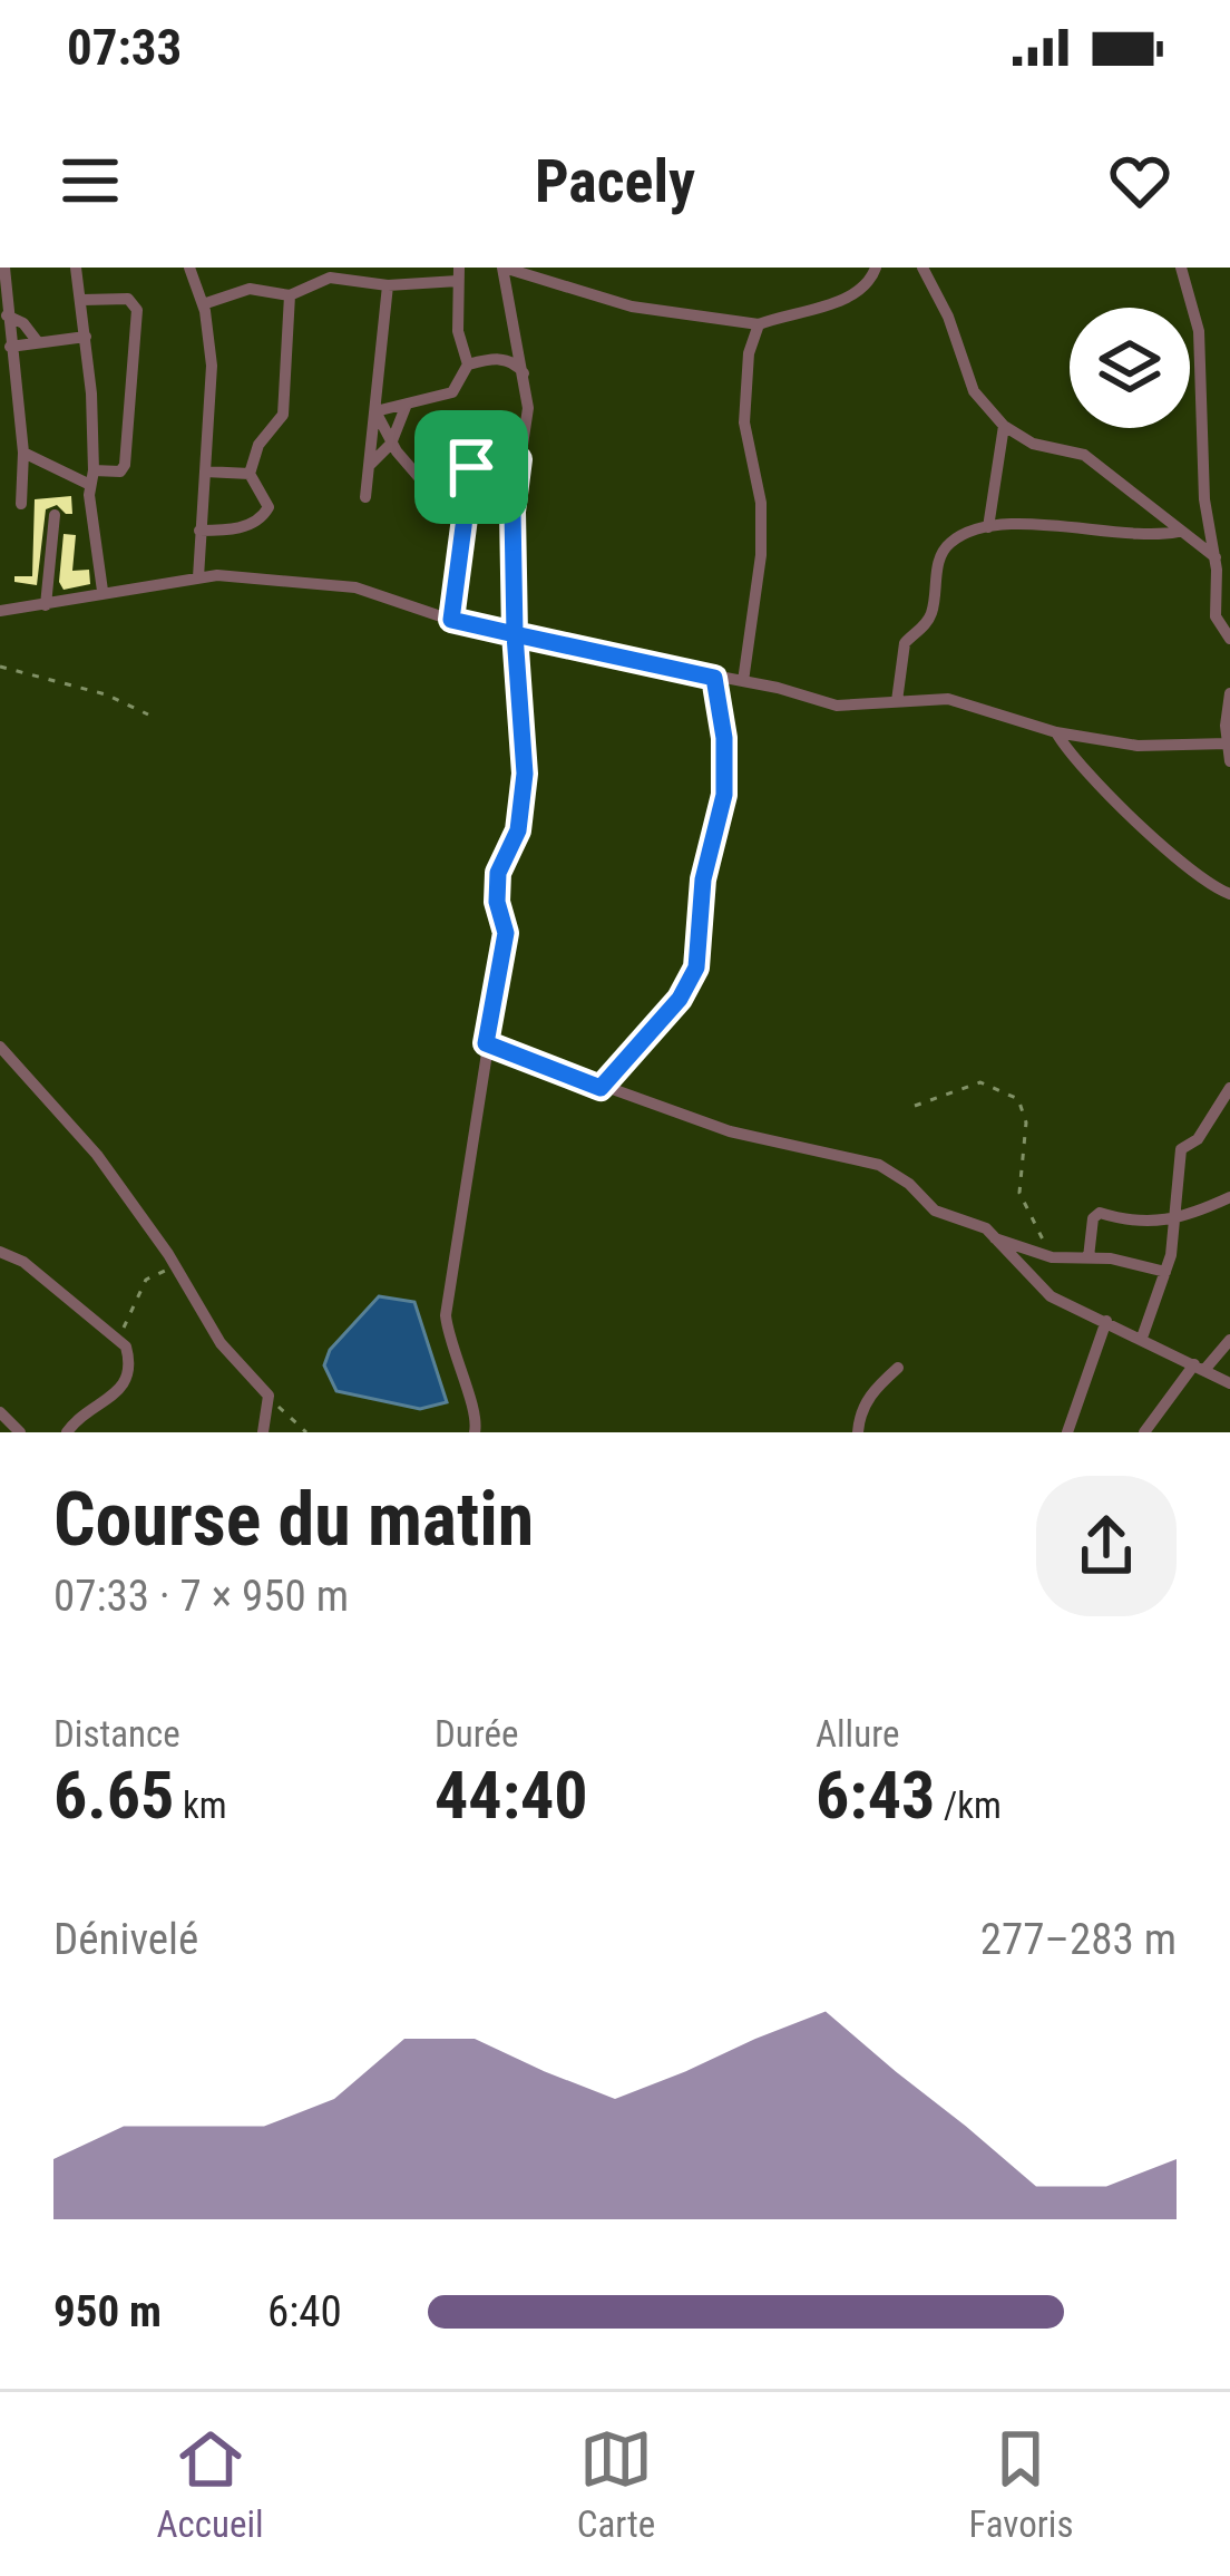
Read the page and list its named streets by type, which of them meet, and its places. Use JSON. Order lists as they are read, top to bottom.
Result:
{
  "page": {
    "status": "07:33",
    "header": "Pacely",
    "heading": ["Course du matin", "07:33 · 7 × 950 m"],
    "stats": [
      ["Distance", "6.65 km"],
      ["Durée", "44:40"],
      ["Allure", "6:43 /km"]
    ],
    "chart": ["Dénivelé", "277–283 m"],
    "list": [
      {
        "name": "950 m",
        "note": "6:40"
      }
    ],
    "tabs": ["Accueil", "Carte", "Favoris"]
  }
}
